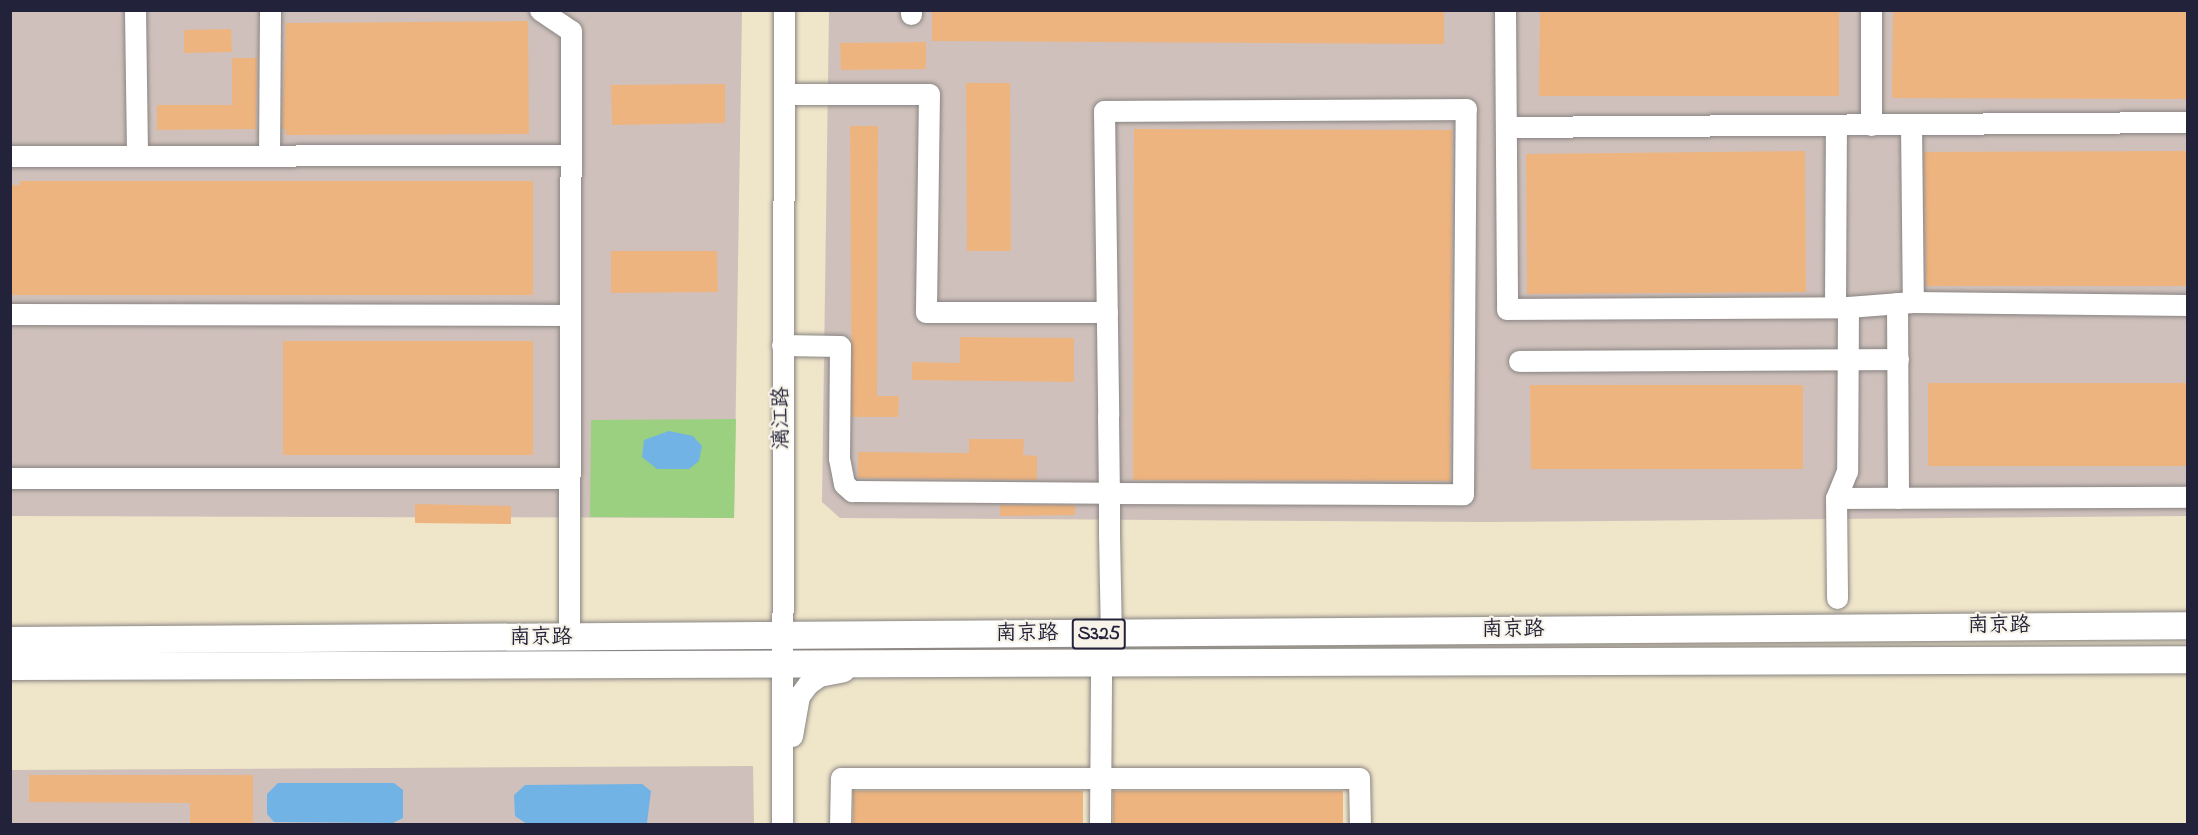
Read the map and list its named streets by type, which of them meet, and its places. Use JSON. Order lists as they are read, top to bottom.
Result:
{
  "streets": {
    "main road": ["南京路", "S325"],
    "street": ["漓江路"]
  },
  "crossings": [
    ["漓江路", "南京路"]
  ]
}
